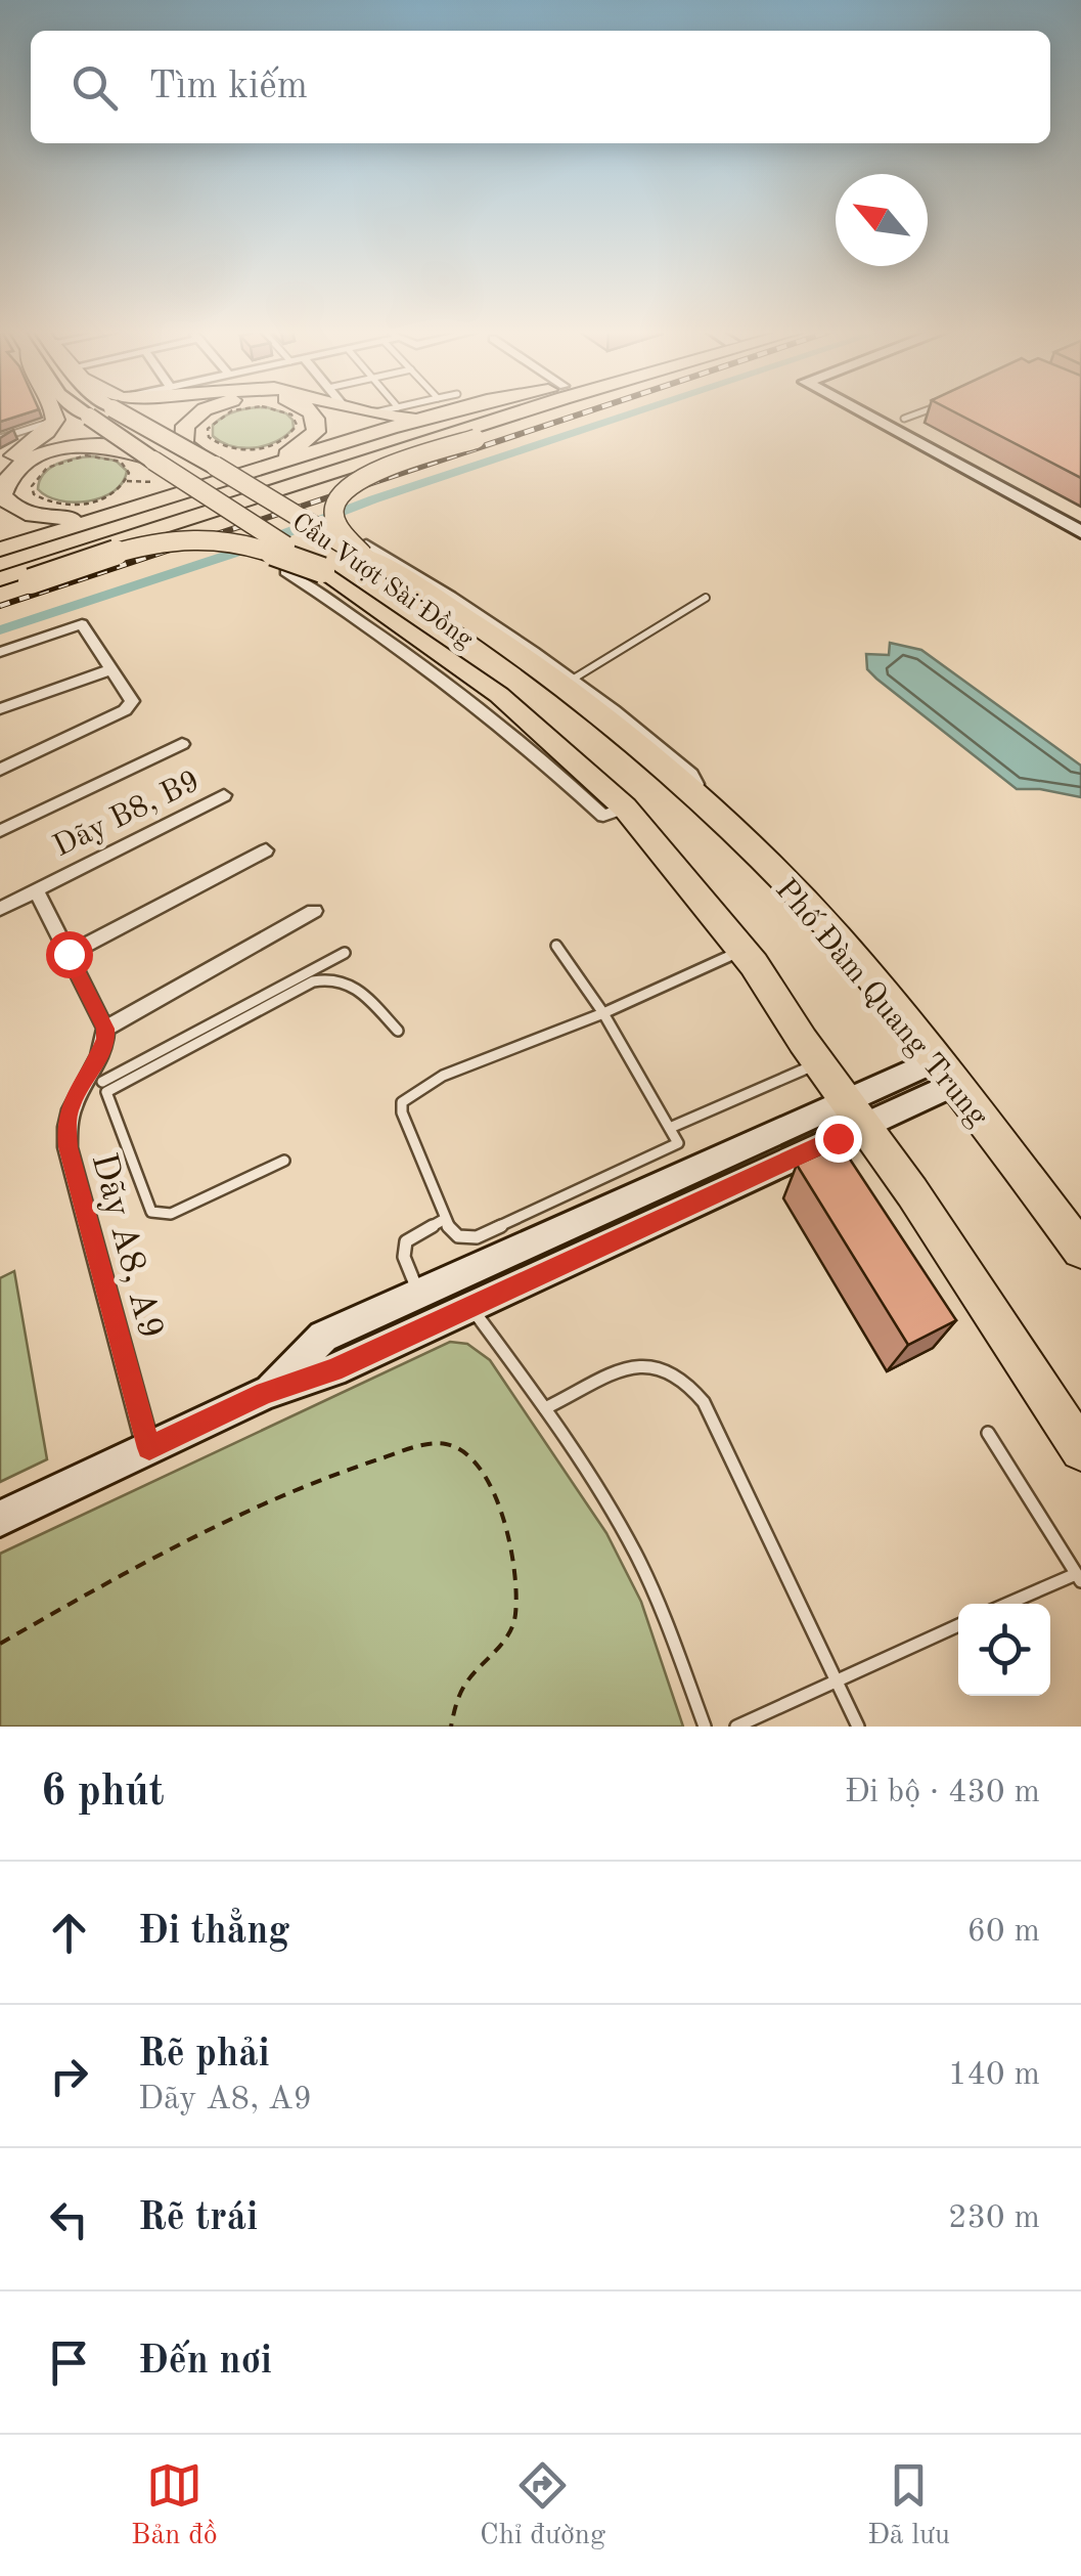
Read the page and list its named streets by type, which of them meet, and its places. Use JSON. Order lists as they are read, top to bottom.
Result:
{
  "streets": {
    "highway": ["Cầu Vượt Sài Đồng", "Phố Đàm Quang Trung"],
    "street": ["Dãy B8, B9", "Dãy A8, A9"]
  },
  "crossings": [
    ["Cầu Vượt Sài Đồng", "Phố Đàm Quang Trung"]
  ],
  "north": "top left",
  "page": {
    "search": "Tìm kiếm",
    "heading": ["6 phút", "Đi bộ · 430 m"],
    "list": [
      ["Đi thẳng", "60 m"],
      ["Rẽ phải", "Dãy A8, A9", "140 m"],
      ["Rẽ trái", "230 m"],
      "Đến nơi"
    ],
    "nav": ["Bản đồ", "Chỉ đường", "Đã lưu"]
  }
}
